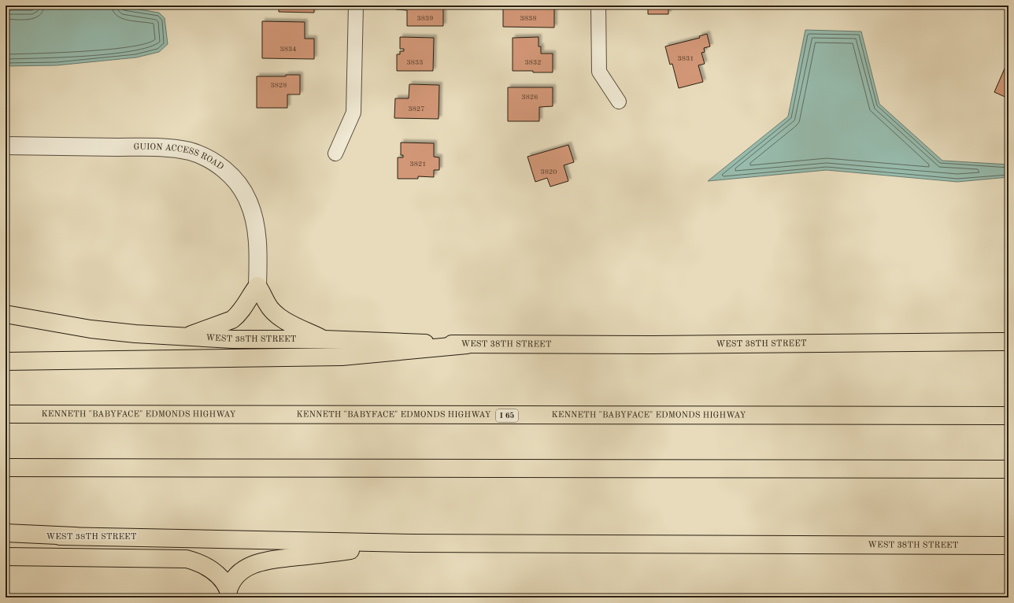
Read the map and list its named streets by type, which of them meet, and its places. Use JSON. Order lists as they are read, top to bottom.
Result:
{
  "streets": {
    "main road": ["WEST 38TH STREET", "KENNETH \"BABYFACE\" EDMONDS HIGHWAY", "I 65"],
    "street": ["GUION ACCESS ROAD"]
  },
  "house_numbers": [
    "3839",
    "3838",
    "3834",
    "3831",
    "3833",
    "3832",
    "3828",
    "3826",
    "3827",
    "3821",
    "3820"
  ]
}
